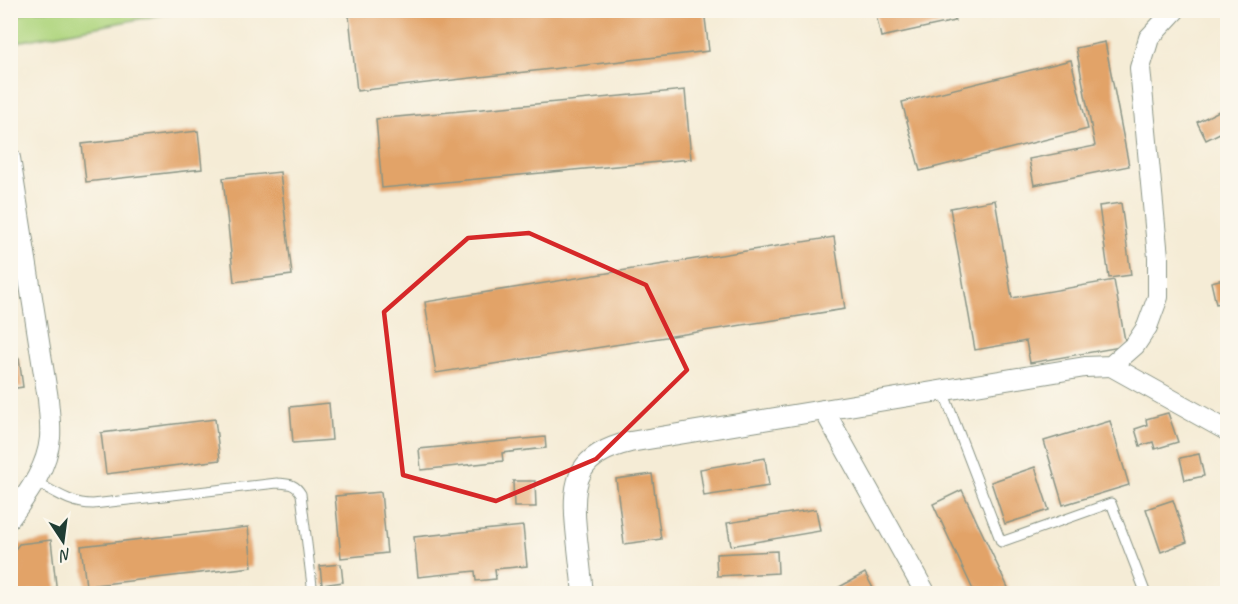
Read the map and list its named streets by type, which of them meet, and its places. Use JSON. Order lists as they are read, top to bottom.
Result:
{
  "north": "bottom"
}
